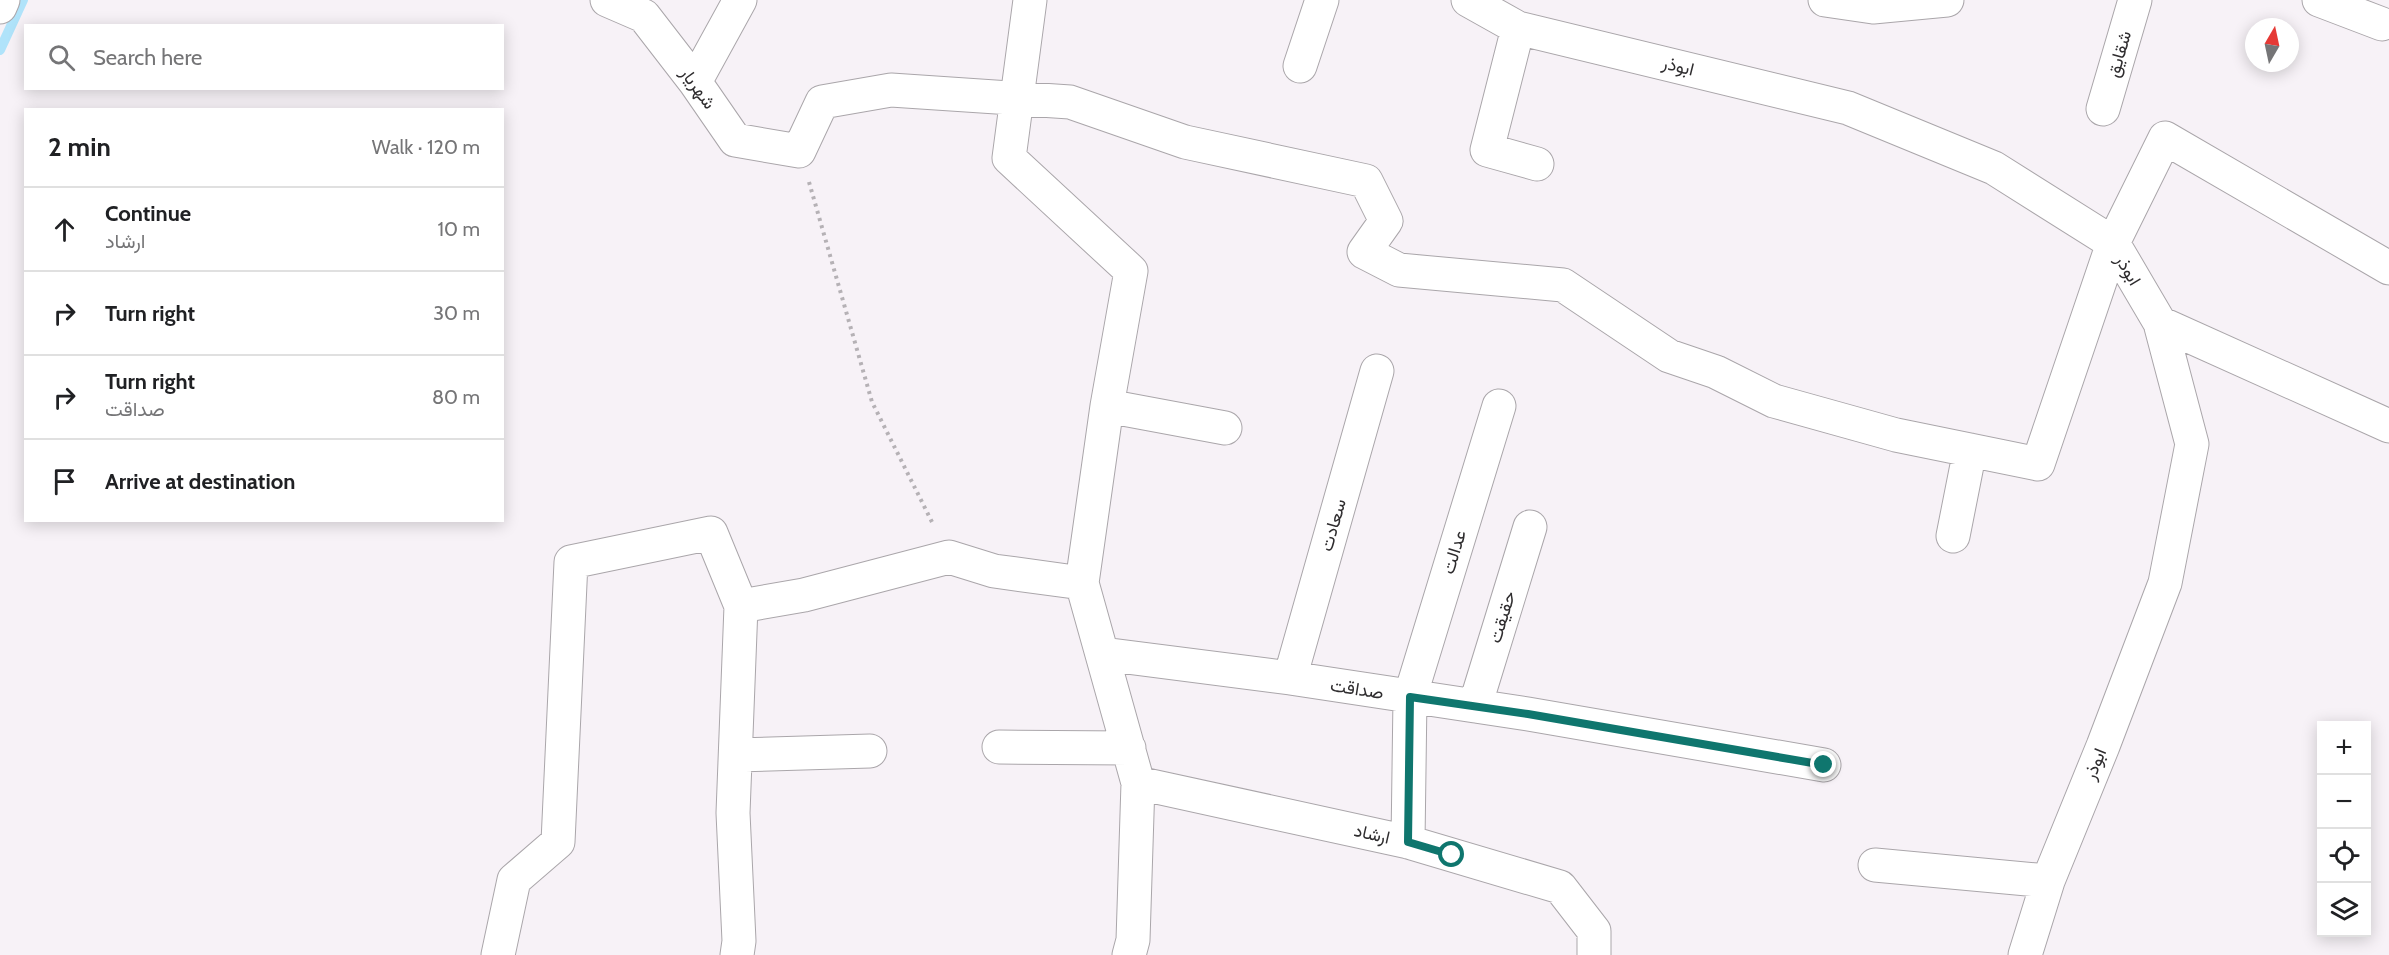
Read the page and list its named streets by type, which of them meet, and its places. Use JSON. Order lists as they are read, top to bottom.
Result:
{
  "streets": {
    "street": [
      "شقایق",
      "ابوذر",
      "شهریار",
      "سعادت",
      "عدالت",
      "حقیقت",
      "صداقت",
      "ارشاد"
    ]
  },
  "crossings": [
    ["سعادت", "صداقت"],
    ["عدالت", "صداقت"],
    ["عدالت", "ارشاد"],
    ["حقیقت", "صداقت"]
  ],
  "north": "top",
  "page": {
    "search": "Search here",
    "heading": ["2 min", "Walk · 120 m"],
    "list": [
      ["Continue", "ارشاد", "10 m"],
      ["Turn right", "30 m"],
      ["Turn right", "صداقت", "80 m"],
      "Arrive at destination"
    ],
    "map_buttons": ["+", "−"]
  }
}
